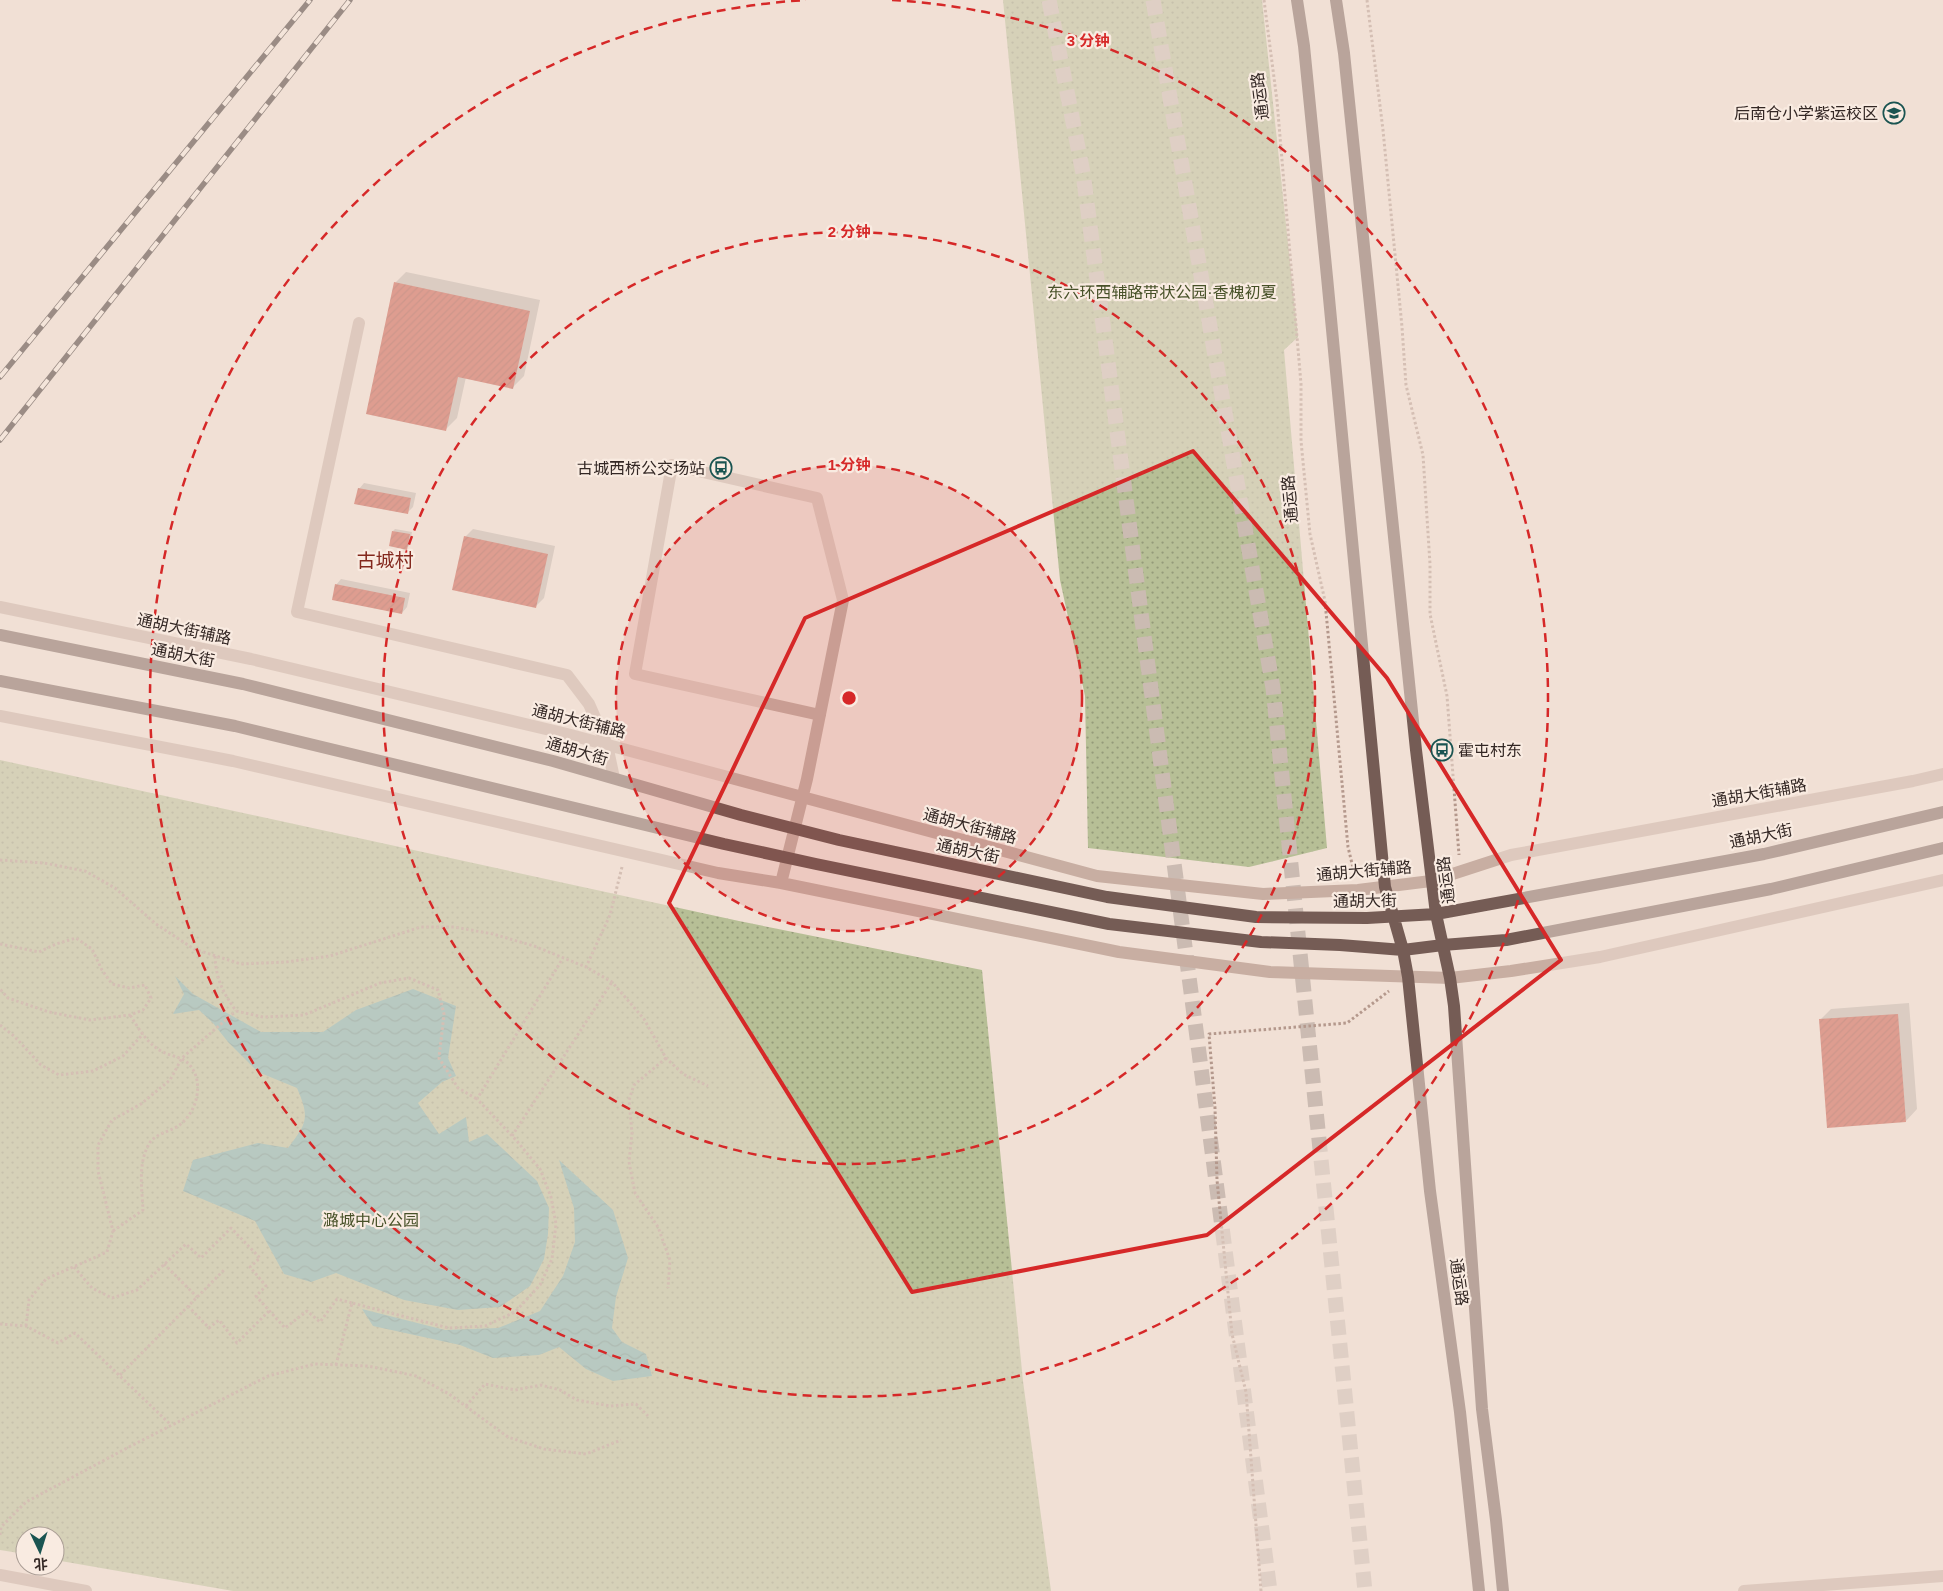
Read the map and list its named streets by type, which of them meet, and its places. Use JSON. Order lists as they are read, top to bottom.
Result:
{
  "streets": {
    "main road": ["通运路", "通胡大街"],
    "street": ["通胡大街辅路"]
  },
  "crossings": [
    ["通运路", "通胡大街辅路"],
    ["通运路", "通胡大街"]
  ],
  "districts": ["古城村"],
  "parks": ["东六环西辅路带状公园·香槐初夏", "潞城中心公园"],
  "places": {
    "school or university": ["后南仓小学紫运校区"],
    "bus stop": ["古城西桥公交场站", "霍屯村东"]
  },
  "north": "bottom",
  "rings": ["3 分钟", "2 分钟", "1 分钟"]
}
